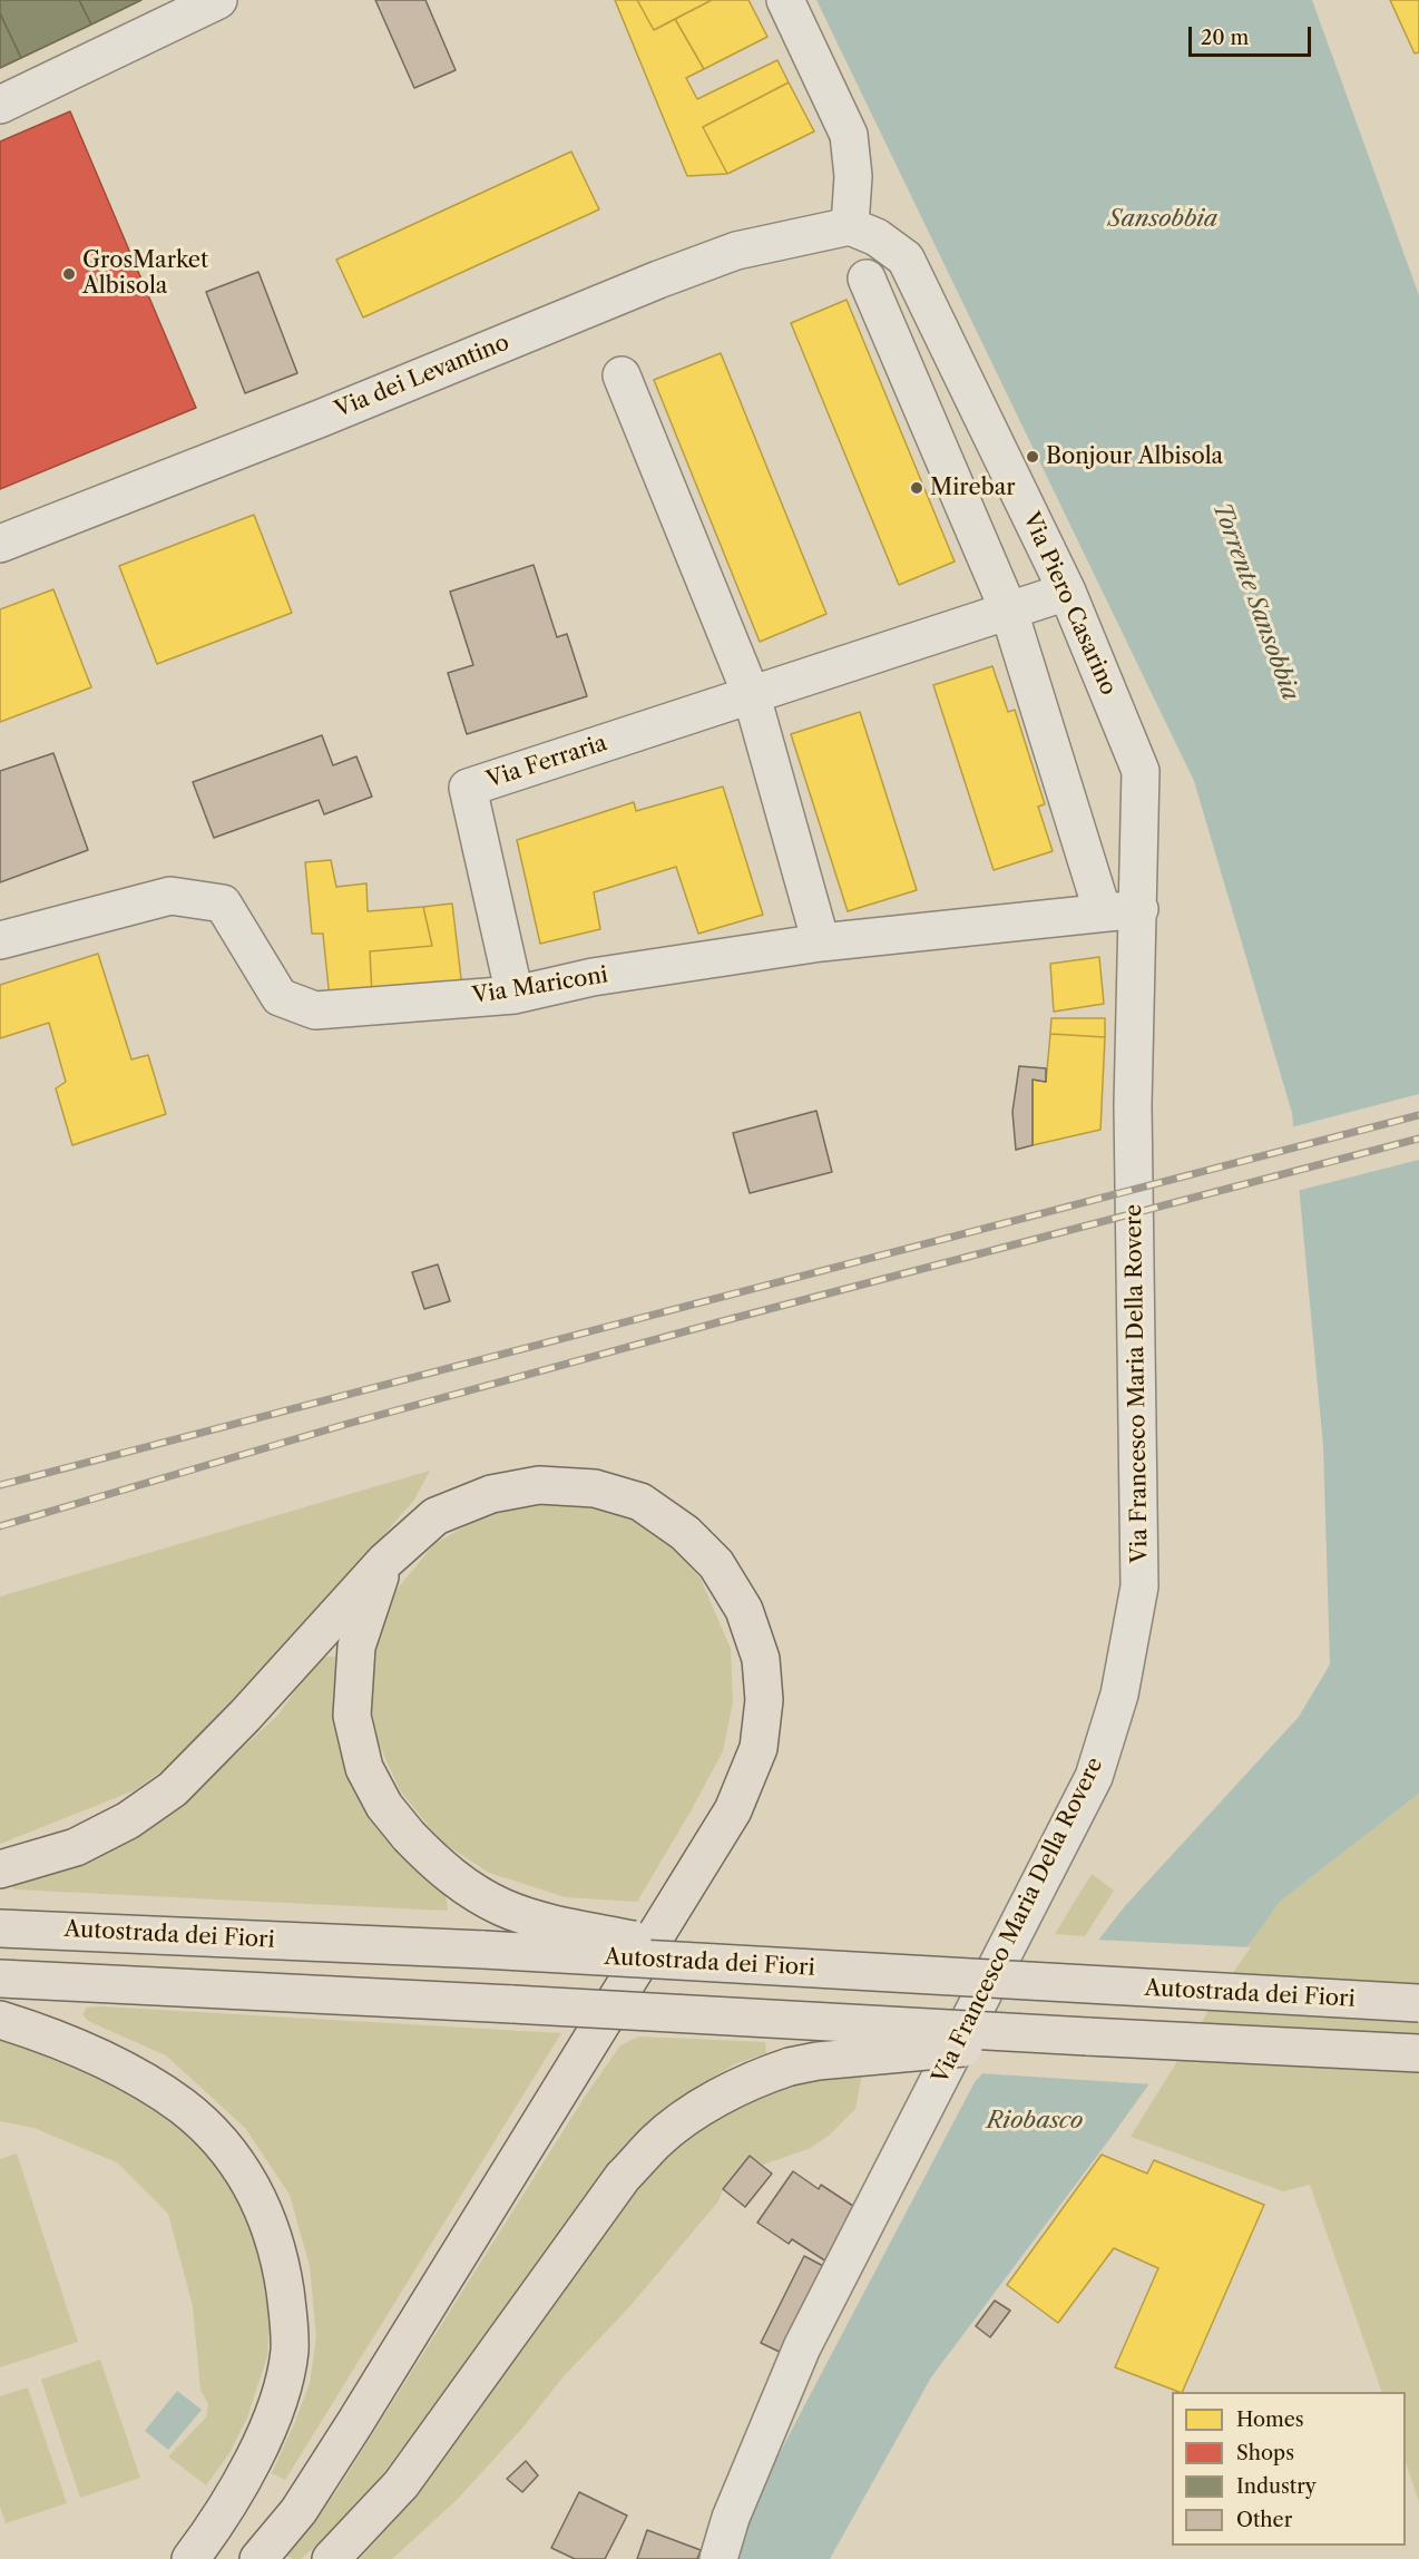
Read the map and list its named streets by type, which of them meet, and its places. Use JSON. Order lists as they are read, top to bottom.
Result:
{
  "streets": {
    "highway": ["Autostrada dei Fiori"],
    "street": [
      "Via dei Levantino",
      "Via Piero Casarino",
      "Via Ferraria",
      "Via Mariconi",
      "Via Francesco Maria Della Rovere"
    ]
  },
  "crossings": [
    ["Via dei Levantino", "Via Piero Casarino"],
    ["Via Piero Casarino", "Via Ferraria"],
    ["Via Piero Casarino", "Via Mariconi"],
    ["Via Piero Casarino", "Via Francesco Maria Della Rovere"],
    ["Via Ferraria", "Via Mariconi"]
  ],
  "water": ["Sansobbia", "Torrente Sansobbia", "Riobasco"],
  "places": ["GrosMarket Albisola", "Bonjour Albisola", "Mirebar"],
  "legend": [
    "Homes",
    "Shops",
    "Industry",
    "Other"
  ],
  "scale_bar": "20 m"
}
